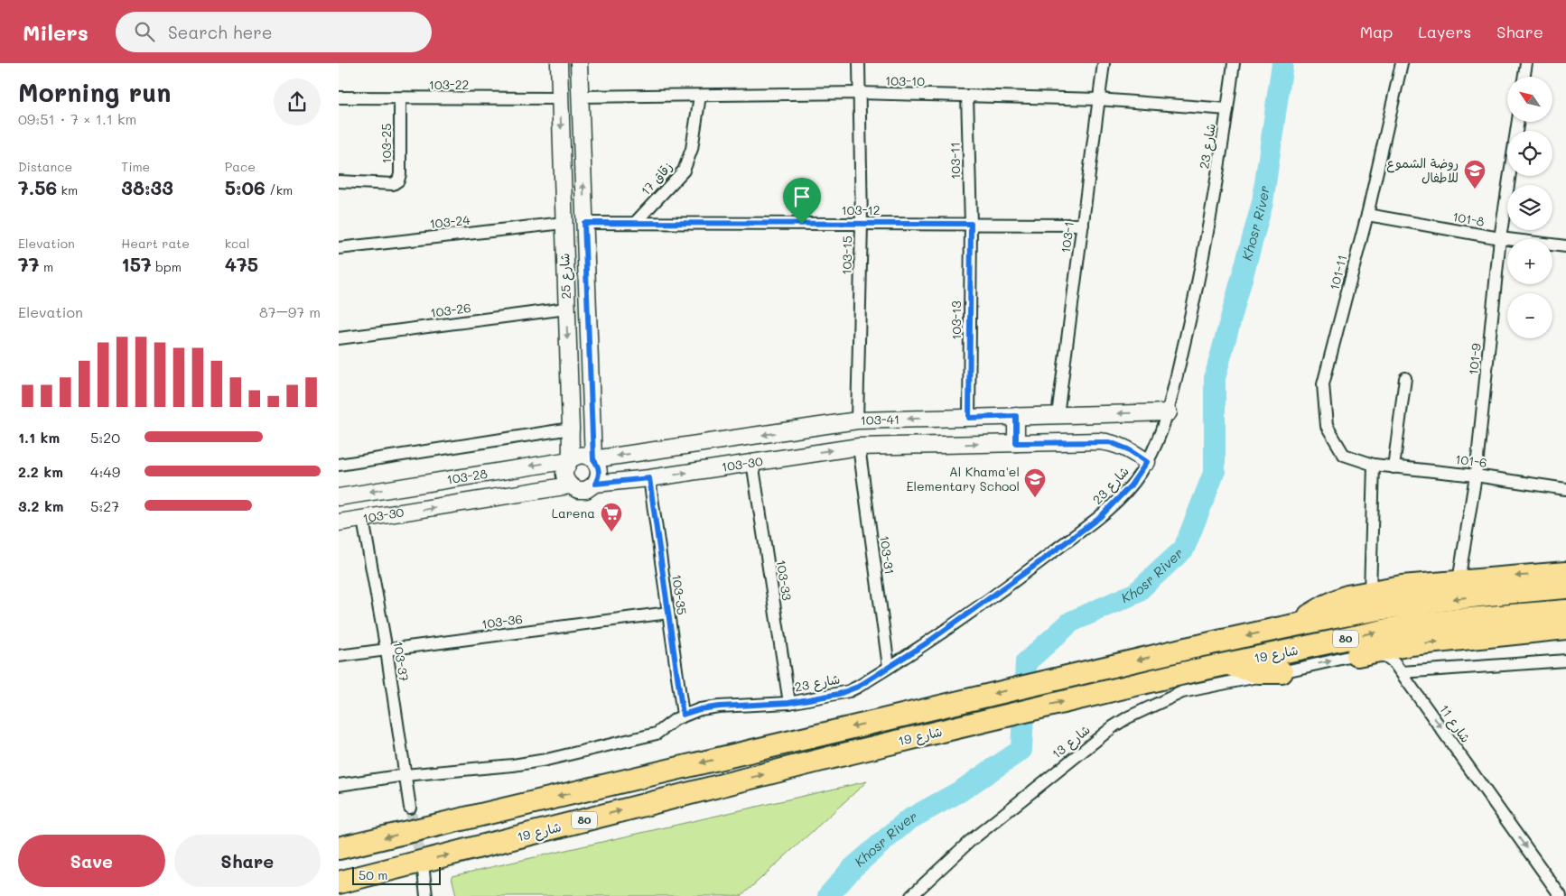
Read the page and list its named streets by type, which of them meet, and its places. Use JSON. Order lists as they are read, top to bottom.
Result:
{
  "streets": {
    "highway": ["80", "شارع 19"],
    "street": [
      "103-10",
      "103-22",
      "103-25",
      "شارع 23",
      "103-11",
      "زقاق 17",
      "103-12",
      "101-8",
      "103-24",
      "103-1",
      "103-15",
      "101-11",
      "شارع 25",
      "103-26",
      "103-13",
      "101-9",
      "103-41",
      "101-6",
      "103-30",
      "103-28",
      "103-31",
      "103-33",
      "103-35",
      "103-36",
      "103-37",
      "شارع 11",
      "شارع 13"
    ]
  },
  "crossings": [
    ["103-10", "شارع 23"],
    ["103-10", "103-11"],
    ["103-10", "زقاق 17"],
    ["103-10", "103-1"],
    ["103-10", "103-15"],
    ["103-10", "شارع 25"],
    ["103-22", "103-25"],
    ["103-22", "شارع 25"],
    ["شارع 23", "103-41"],
    ["شارع 23", "103-30"],
    ["شارع 23", "103-31"],
    ["شارع 23", "103-33"],
    ["شارع 23", "103-35"],
    ["103-11", "103-12"],
    ["103-11", "103-13"],
    ["زقاق 17", "103-12"],
    ["103-12", "103-1"],
    ["103-12", "103-15"],
    ["103-12", "شارع 25"],
    ["103-12", "103-13"],
    ["101-8", "101-11"],
    ["101-8", "101-9"],
    ["103-24", "شارع 25"],
    ["103-1", "103-41"],
    ["103-15", "103-41"],
    ["101-11", "101-6"],
    ["شارع 25", "103-26"],
    ["شارع 25", "103-41"],
    ["شارع 25", "103-30"],
    ["شارع 25", "103-28"],
    ["103-13", "103-41"],
    ["101-9", "101-6"],
    ["103-41", "103-30"],
    ["103-41", "103-28"],
    ["103-30", "103-28"],
    ["103-30", "103-31"],
    ["103-30", "103-33"],
    ["103-30", "103-35"],
    ["103-30", "103-37"],
    ["103-35", "103-36"],
    ["103-36", "103-37"],
    ["شارع 11", "شارع 13"]
  ],
  "one_way": ["103-41", "شارع 11"],
  "water": ["Khosr River"],
  "places": {
    "school or university": ["روضة الشموع للاطفال", "Al Khama'el Elementary School"],
    "supermarket": ["Larena"]
  },
  "scale_bar": "50 m",
  "north": "top left",
  "page": {
    "header": "Milers",
    "search": "Search here",
    "nav": ["Map", "Layers", "Share"],
    "heading": ["Morning run", "09:51 · 7 × 1.1 km"],
    "map_buttons": ["+", "−"],
    "stats": [
      ["Distance", "7.56 km"],
      ["Time", "38:33"],
      ["Pace", "5:06 /km"],
      ["Elevation", "77 m"],
      ["Heart rate", "157 bpm"],
      ["kcal", "475"]
    ],
    "chart": ["Elevation", "87–97 m"],
    "list": [
      {
        "name": "1.1 km",
        "note": "5:20"
      },
      {
        "name": "2.2 km",
        "note": "4:49"
      },
      {
        "name": "3.2 km",
        "note": "5:27"
      }
    ],
    "buttons": ["Save", "Share"],
    "scale": "50 m"
  }
}
